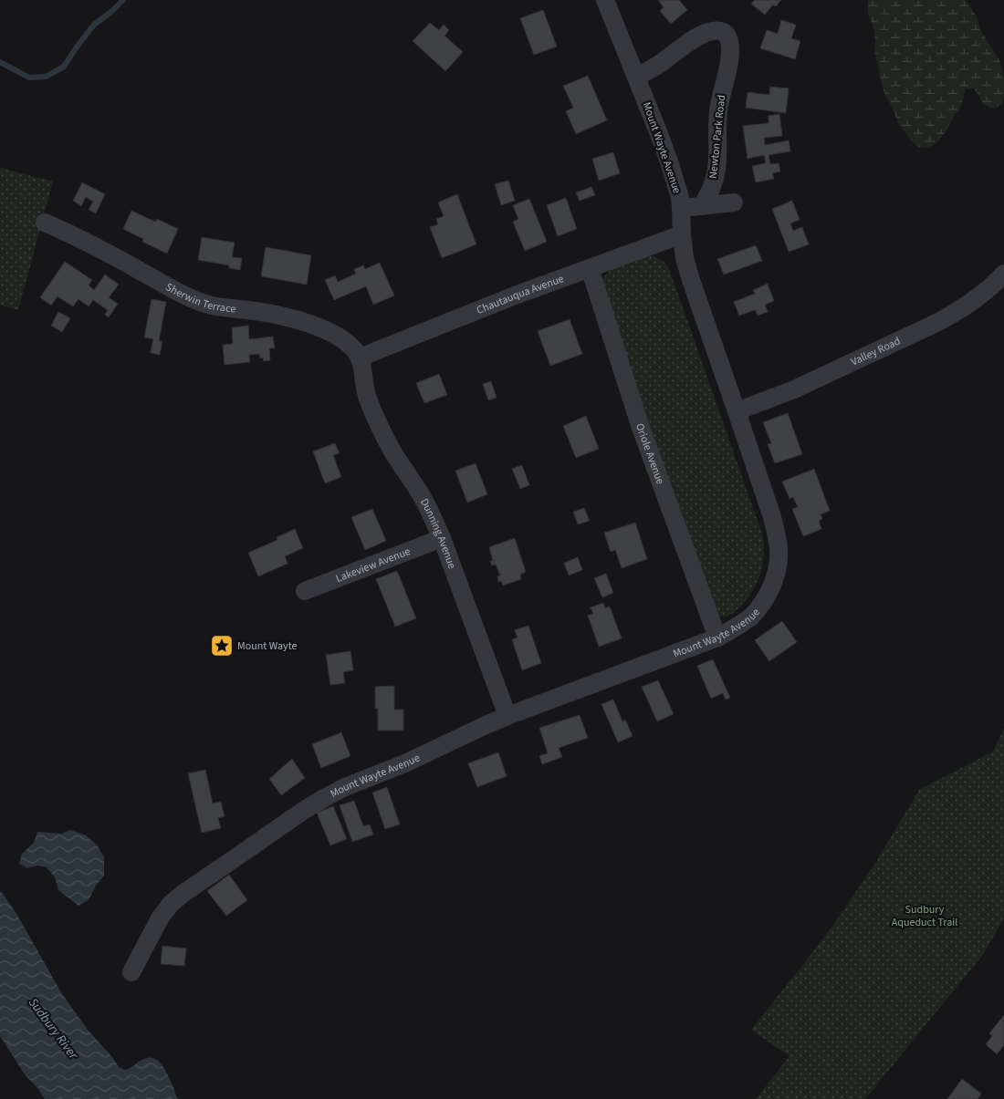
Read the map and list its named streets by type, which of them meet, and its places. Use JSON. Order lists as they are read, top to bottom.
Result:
{
  "streets": {
    "street": [
      "Newton Park Road",
      "Mount Wayte Avenue",
      "Chautauqua Avenue",
      "Sherwin Terrace",
      "Valley Road",
      "Oriole Avenue",
      "Dunning Avenue",
      "Lakeview Avenue"
    ]
  },
  "crossings": [
    ["Newton Park Road", "Mount Wayte Avenue"],
    ["Mount Wayte Avenue", "Chautauqua Avenue"],
    ["Mount Wayte Avenue", "Valley Road"],
    ["Mount Wayte Avenue", "Oriole Avenue"],
    ["Mount Wayte Avenue", "Dunning Avenue"],
    ["Chautauqua Avenue", "Sherwin Terrace"],
    ["Chautauqua Avenue", "Oriole Avenue"],
    ["Chautauqua Avenue", "Dunning Avenue"],
    ["Sherwin Terrace", "Dunning Avenue"],
    ["Dunning Avenue", "Lakeview Avenue"]
  ],
  "water": ["Sudbury River"],
  "parks": ["Sudbury Aqueduct Trail"],
  "places": {
    "place": ["Mount Wayte"]
  }
}
